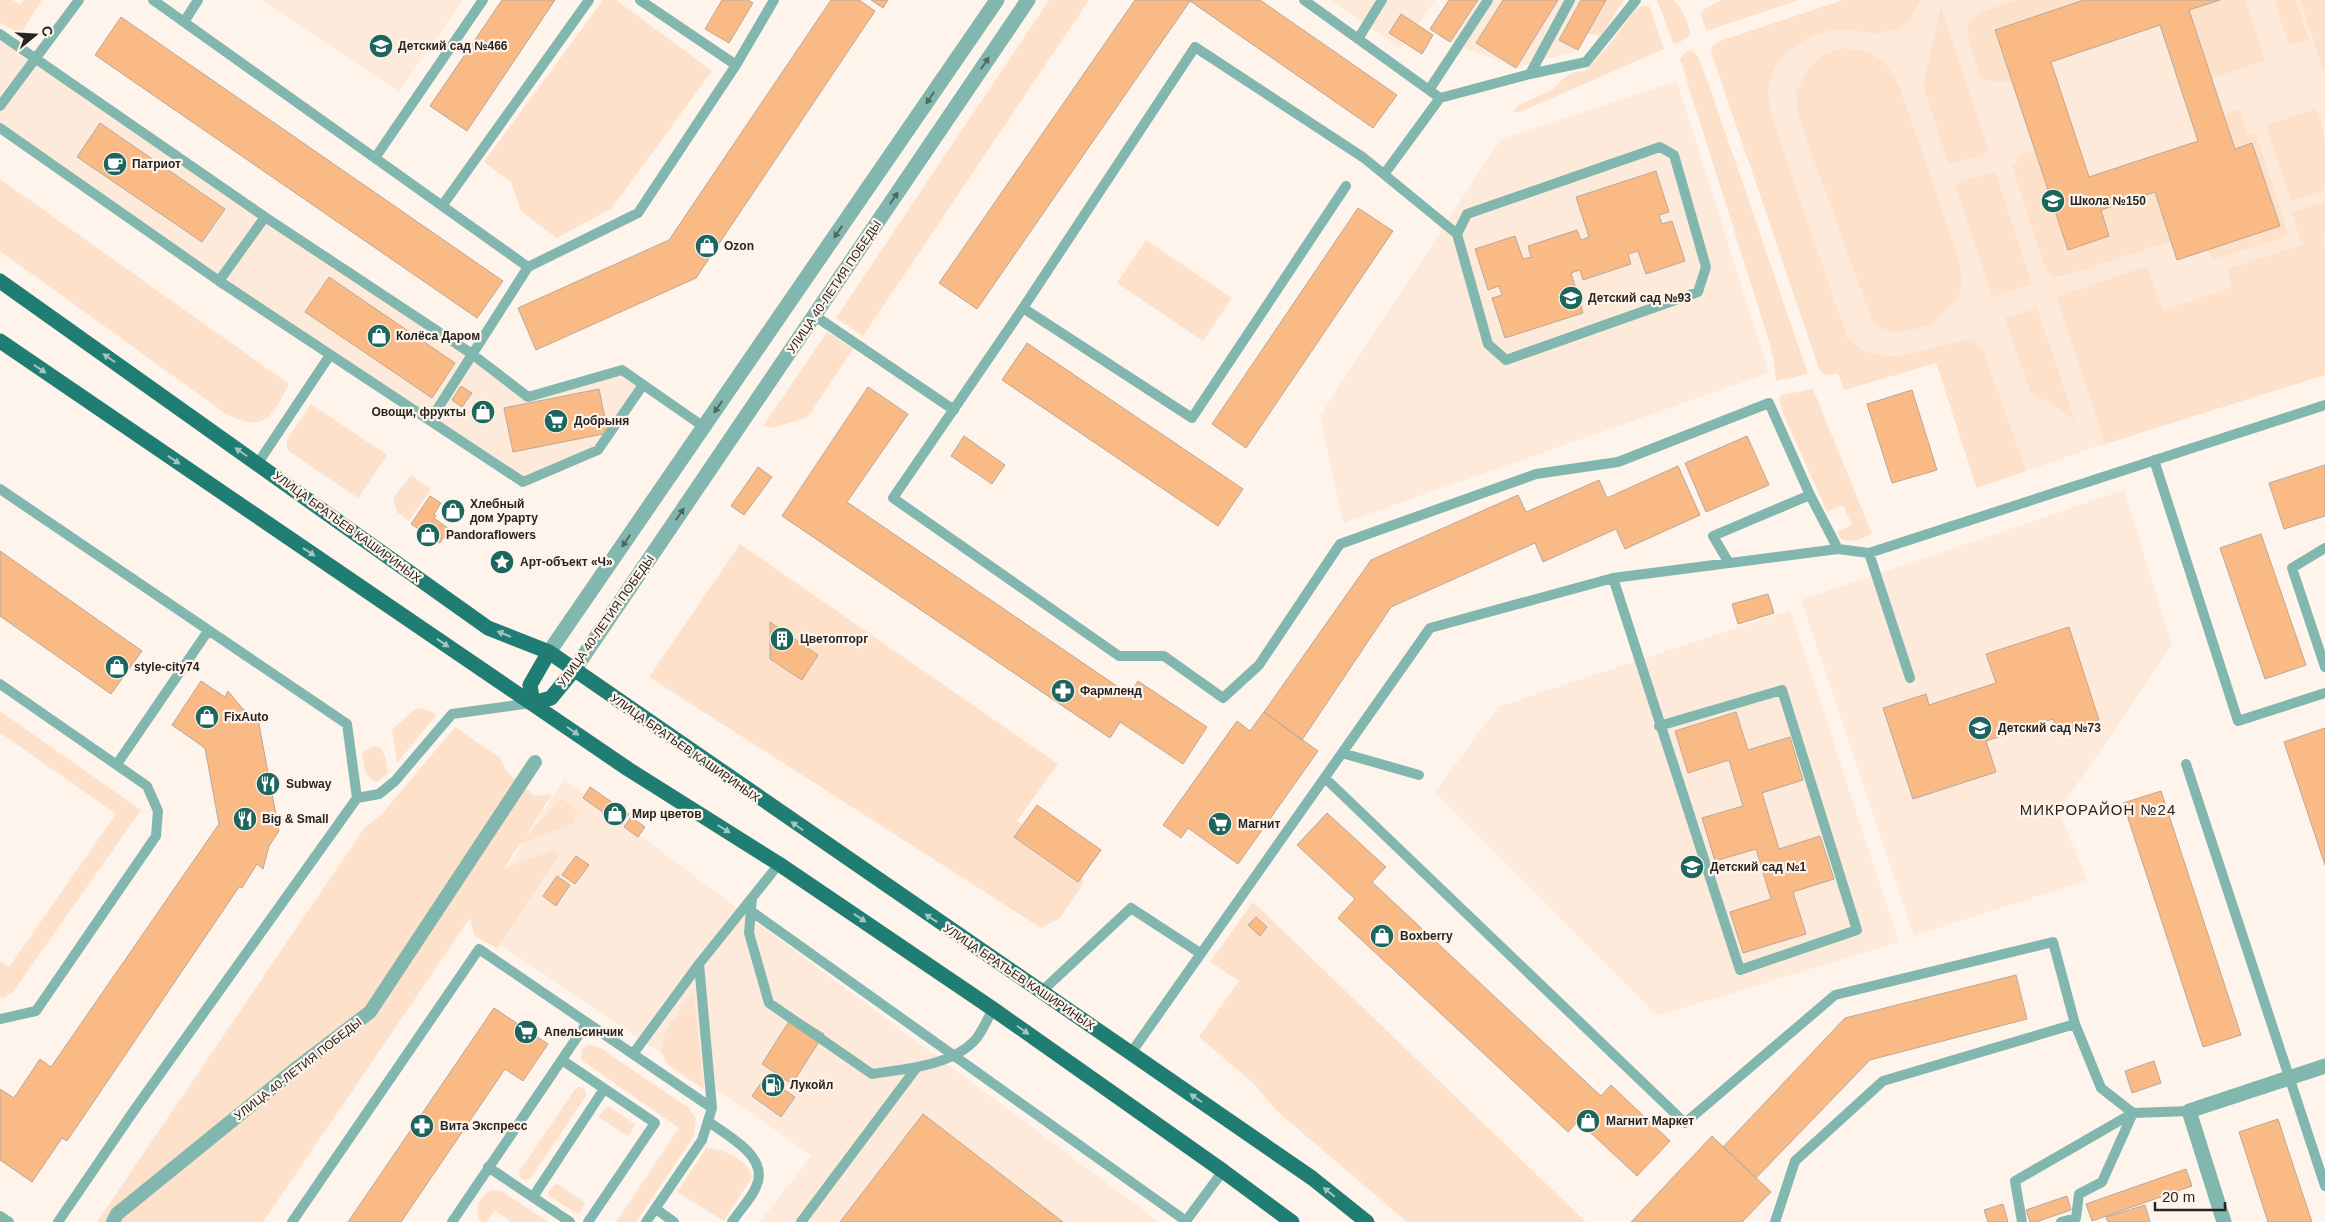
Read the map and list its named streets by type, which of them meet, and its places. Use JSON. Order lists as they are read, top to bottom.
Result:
{
  "streets": {
    "main road": ["УЛИЦА 40-ЛЕТИЯ ПОБЕДЫ", "УЛИЦА БРАТЬЕВ КАШИРИНЫХ"]
  },
  "crossings": [
    ["УЛИЦА 40-ЛЕТИЯ ПОБЕДЫ", "УЛИЦА БРАТЬЕВ КАШИРИНЫХ"]
  ],
  "districts": ["МИКРОРАЙОН №24"],
  "places": {
    "school or university": [
      "Детский сад №466",
      "Школа №150",
      "Детский сад №93",
      "Детский сад №73",
      "Детский сад №1"
    ],
    "cafe": ["Патриот"],
    "shop": [
      "Ozon",
      "Колёса Даром",
      "Овощи, фрукты",
      "Хлебный дом Урарту",
      "Pandoraflowers",
      "style-city74",
      "FixAuto",
      "Мир цветов",
      "Boxberry",
      "Магнит Маркет"
    ],
    "supermarket": ["Добрыня", "Магнит", "Апельсинчик"],
    "place": ["Арт-объект «Ч»"],
    "building": ["Цветопторг"],
    "pharmacy": ["Фармленд", "Вита Экспресс"],
    "restaurant": ["Subway", "Big & Small"],
    "fuel station": ["Лукойл"]
  },
  "scale_bar": "20 m",
  "north": "right"
}
